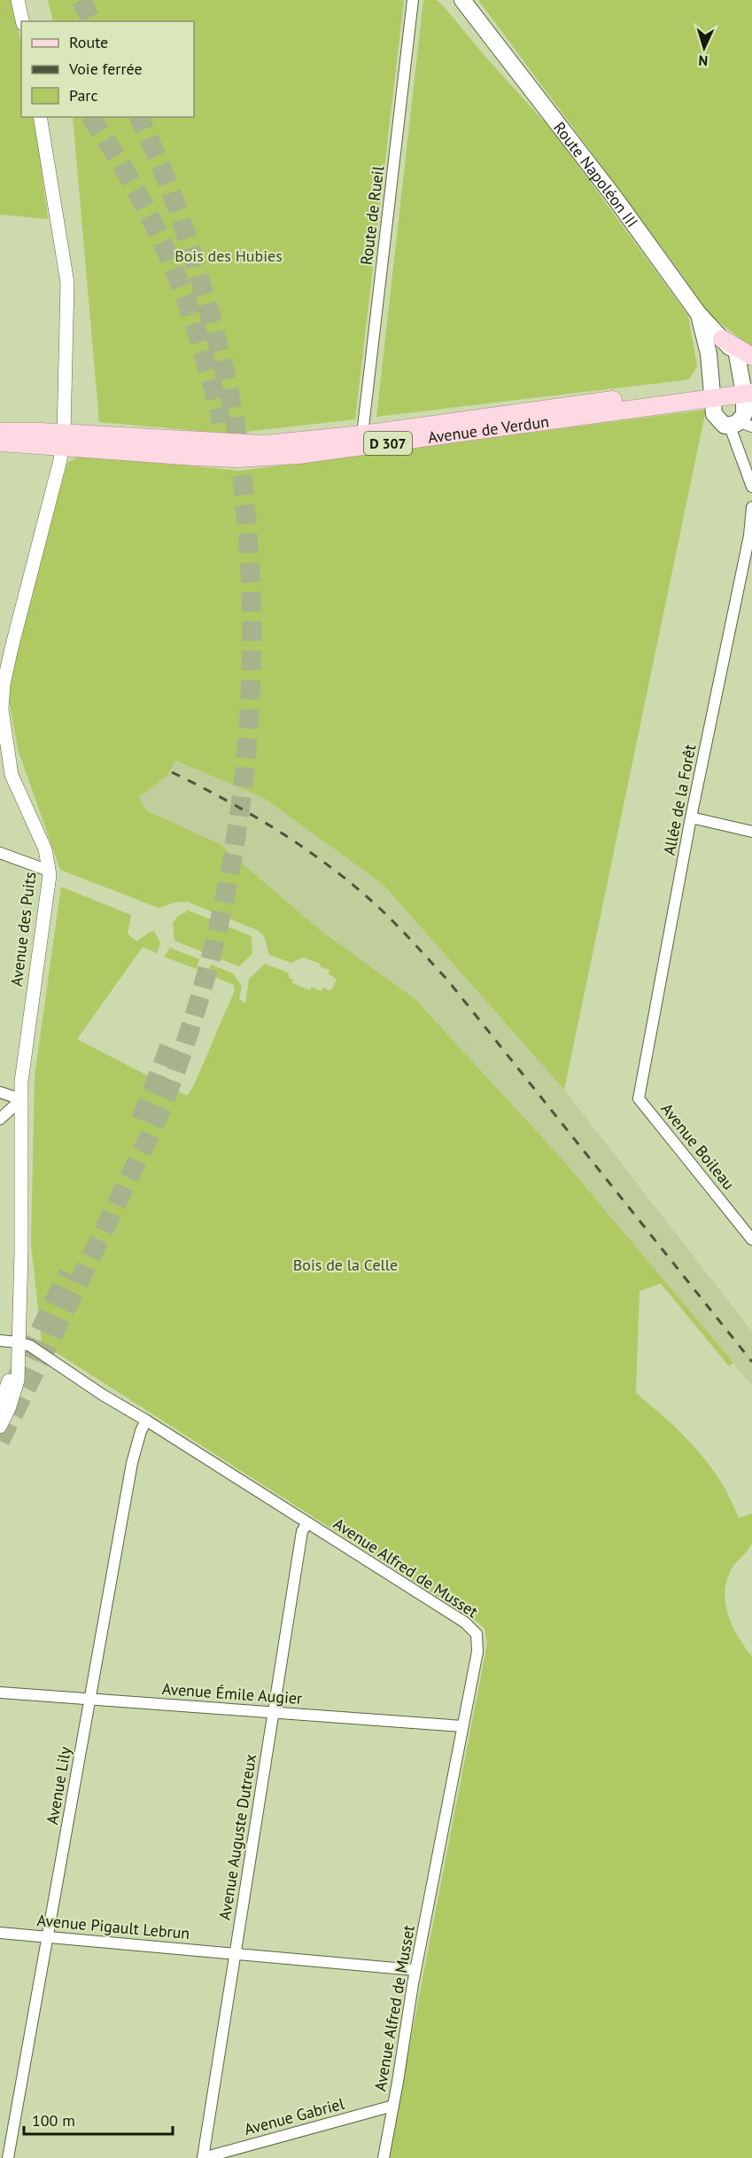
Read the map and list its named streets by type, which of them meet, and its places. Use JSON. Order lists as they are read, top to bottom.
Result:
{
  "streets": {
    "main road": ["Route Napoléon III", "Avenue de Verdun", "D 307"],
    "street": [
      "Route de Rueil",
      "Allée de la Forêt",
      "Avenue des Puits",
      "Avenue Boileau",
      "Avenue Alfred de Musset",
      "Avenue Émile Augier",
      "Avenue Lily",
      "Avenue Auguste Dutreux",
      "Avenue Pigault Lebrun",
      "Avenue Gabriel"
    ]
  },
  "crossings": [
    ["Route Napoléon III", "Avenue de Verdun"],
    ["Route de Rueil", "Avenue de Verdun"],
    ["Avenue de Verdun", "Avenue des Puits"],
    ["Allée de la Forêt", "Avenue Boileau"],
    ["Avenue des Puits", "Avenue Alfred de Musset"],
    ["Avenue Alfred de Musset", "Avenue Émile Augier"],
    ["Avenue Alfred de Musset", "Avenue Lily"],
    ["Avenue Alfred de Musset", "Avenue Auguste Dutreux"],
    ["Avenue Alfred de Musset", "Avenue Pigault Lebrun"],
    ["Avenue Alfred de Musset", "Avenue Gabriel"],
    ["Avenue Émile Augier", "Avenue Lily"],
    ["Avenue Émile Augier", "Avenue Auguste Dutreux"],
    ["Avenue Lily", "Avenue Pigault Lebrun"],
    ["Avenue Auguste Dutreux", "Avenue Pigault Lebrun"],
    ["Avenue Auguste Dutreux", "Avenue Gabriel"]
  ],
  "parks": ["Bois des Hubies", "Bois de la Celle"],
  "legend": ["Route", "Voie ferrée", "Parc"],
  "scale_bar": "100 m",
  "north": "bottom"
}
